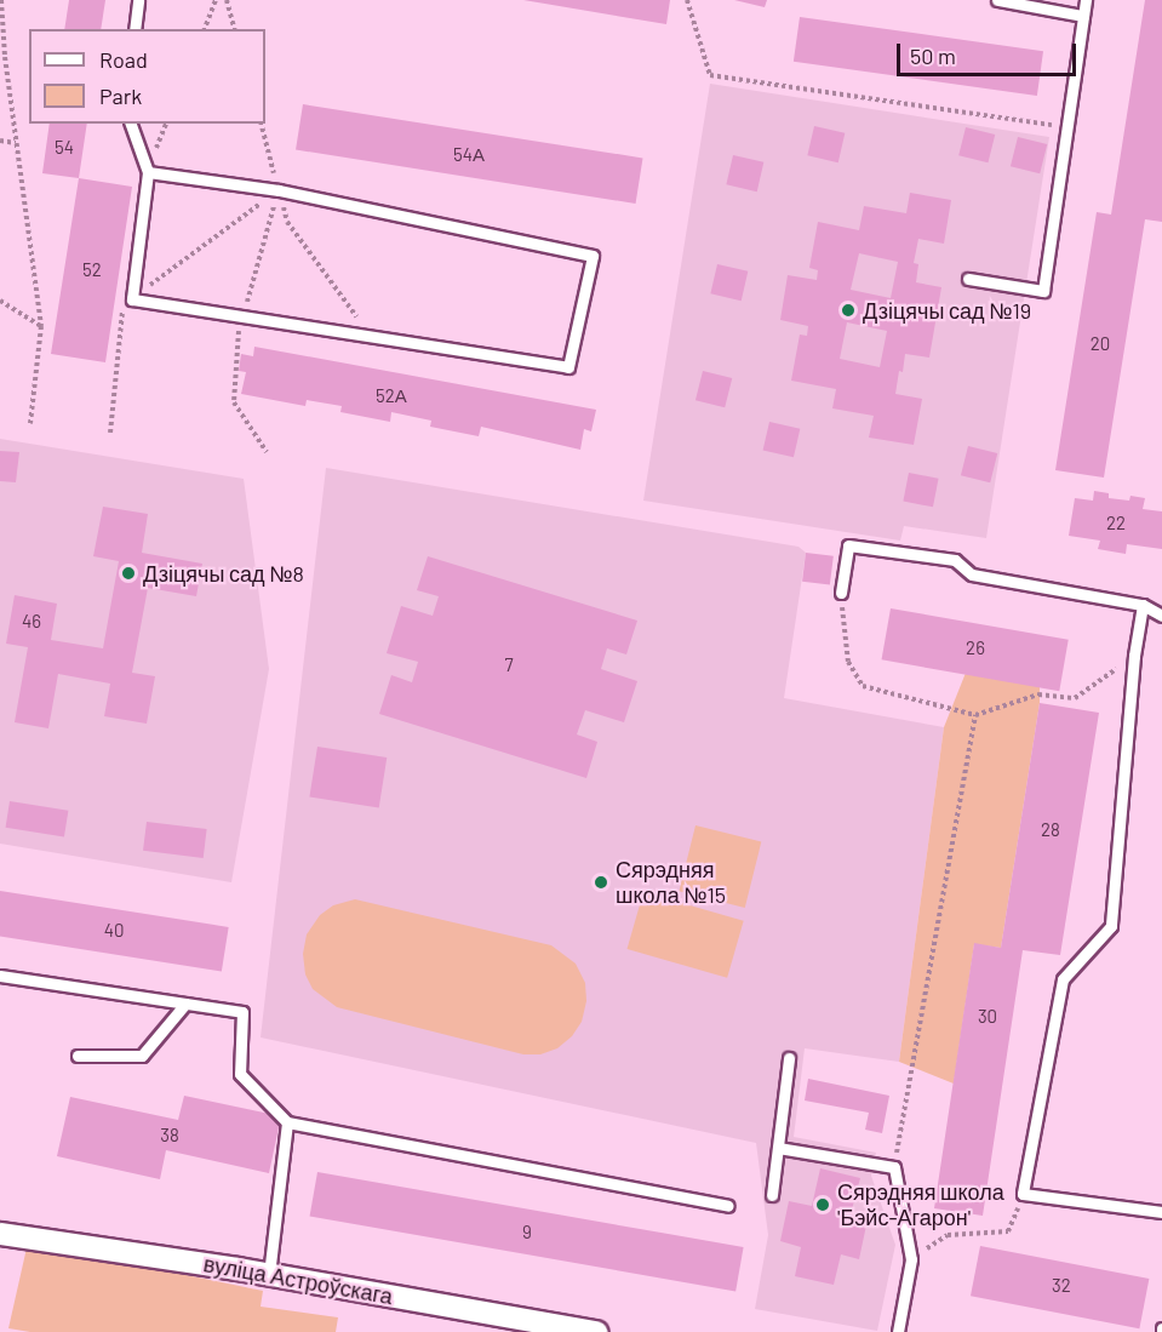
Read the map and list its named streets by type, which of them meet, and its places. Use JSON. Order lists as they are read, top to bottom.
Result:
{
  "streets": {
    "street": ["вуліца Астроўскага"]
  },
  "places": [
    "Дзіцячы сад №19",
    "Дзіцячы сад №8",
    "Сярэдняя школа №15",
    "Сярэдняя школа 'Бэйс-Агарон'"
  ],
  "house_numbers": [
    "54",
    "54А",
    "52",
    "20",
    "52А",
    "22",
    "46",
    "26",
    "7",
    "28",
    "40",
    "30",
    "38",
    "9",
    "32"
  ],
  "legend": ["Road", "Park"],
  "scale_bar": "50 m"
}
